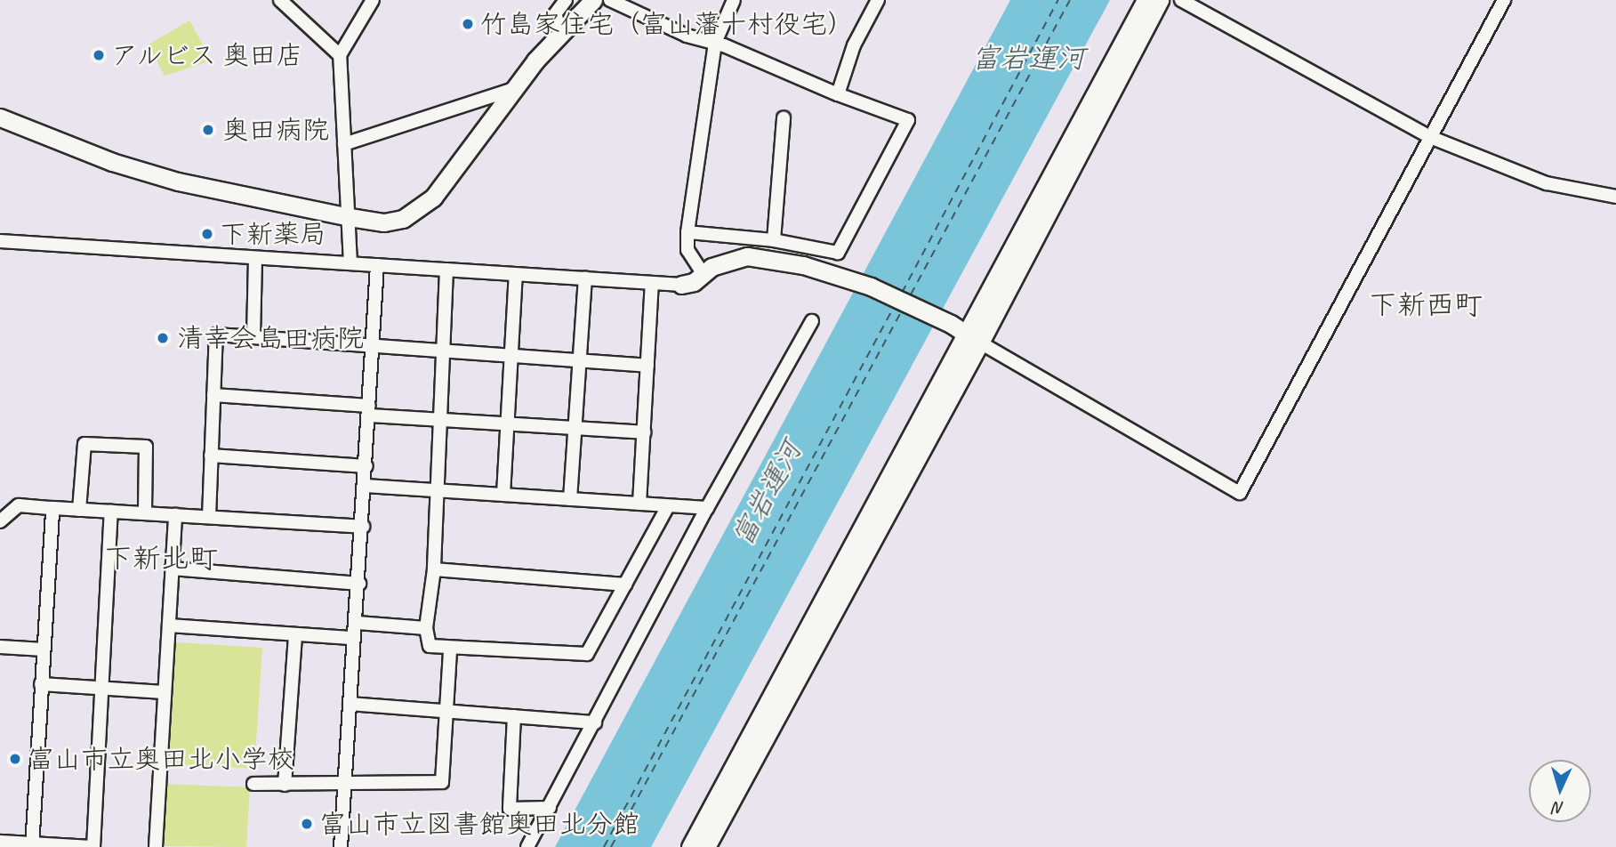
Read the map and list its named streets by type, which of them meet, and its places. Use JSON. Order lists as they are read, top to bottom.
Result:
{
  "districts": ["下新西町", "下新北町"],
  "water": ["富岩運河"],
  "places": [
    "竹島家住宅（富山藩十村役宅）",
    "アルビス 奥田店",
    "奥田病院",
    "下新薬局",
    "清幸会島田病院",
    "富山市立奥田北小学校",
    "富山市立図書館奥田北分館"
  ],
  "north": "bottom"
}
